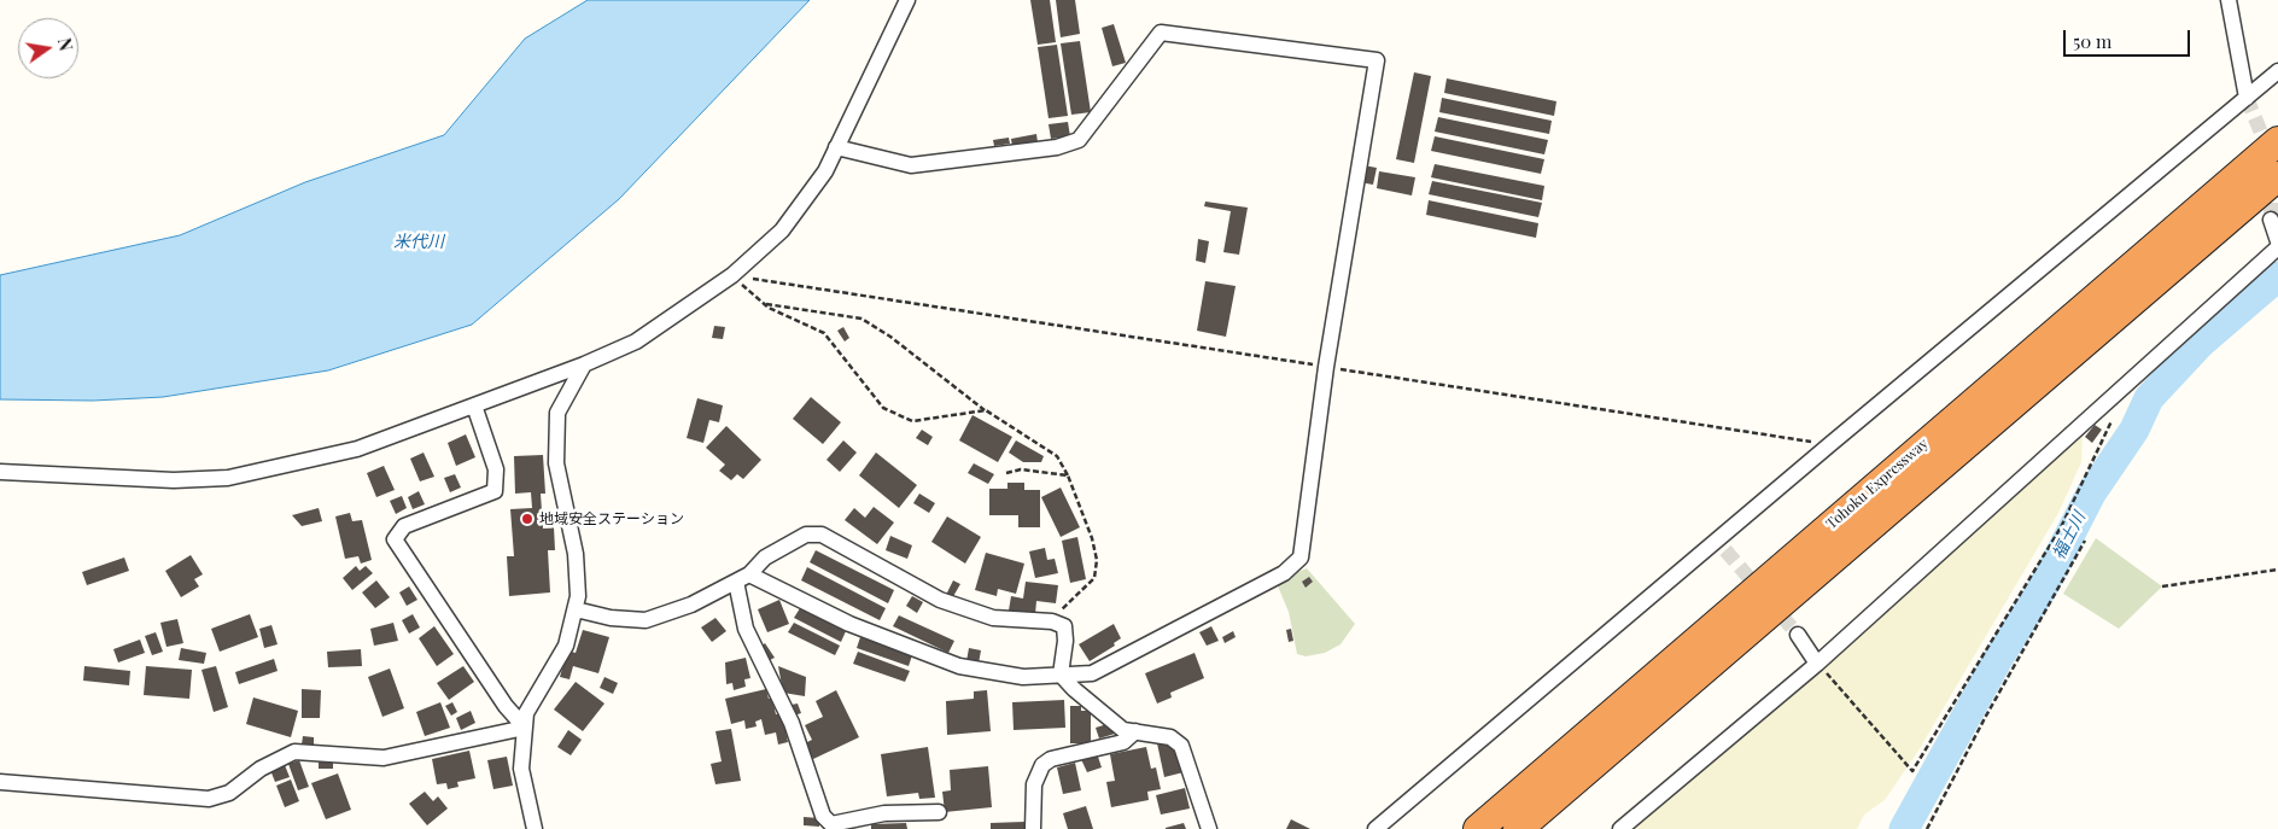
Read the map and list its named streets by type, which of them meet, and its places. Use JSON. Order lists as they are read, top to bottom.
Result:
{
  "streets": {
    "highway": ["Tohoku Expressway"]
  },
  "water": ["米代川", "福士川"],
  "places": ["地域安全ステーション"],
  "scale_bar": "50 m",
  "north": "right"
}
